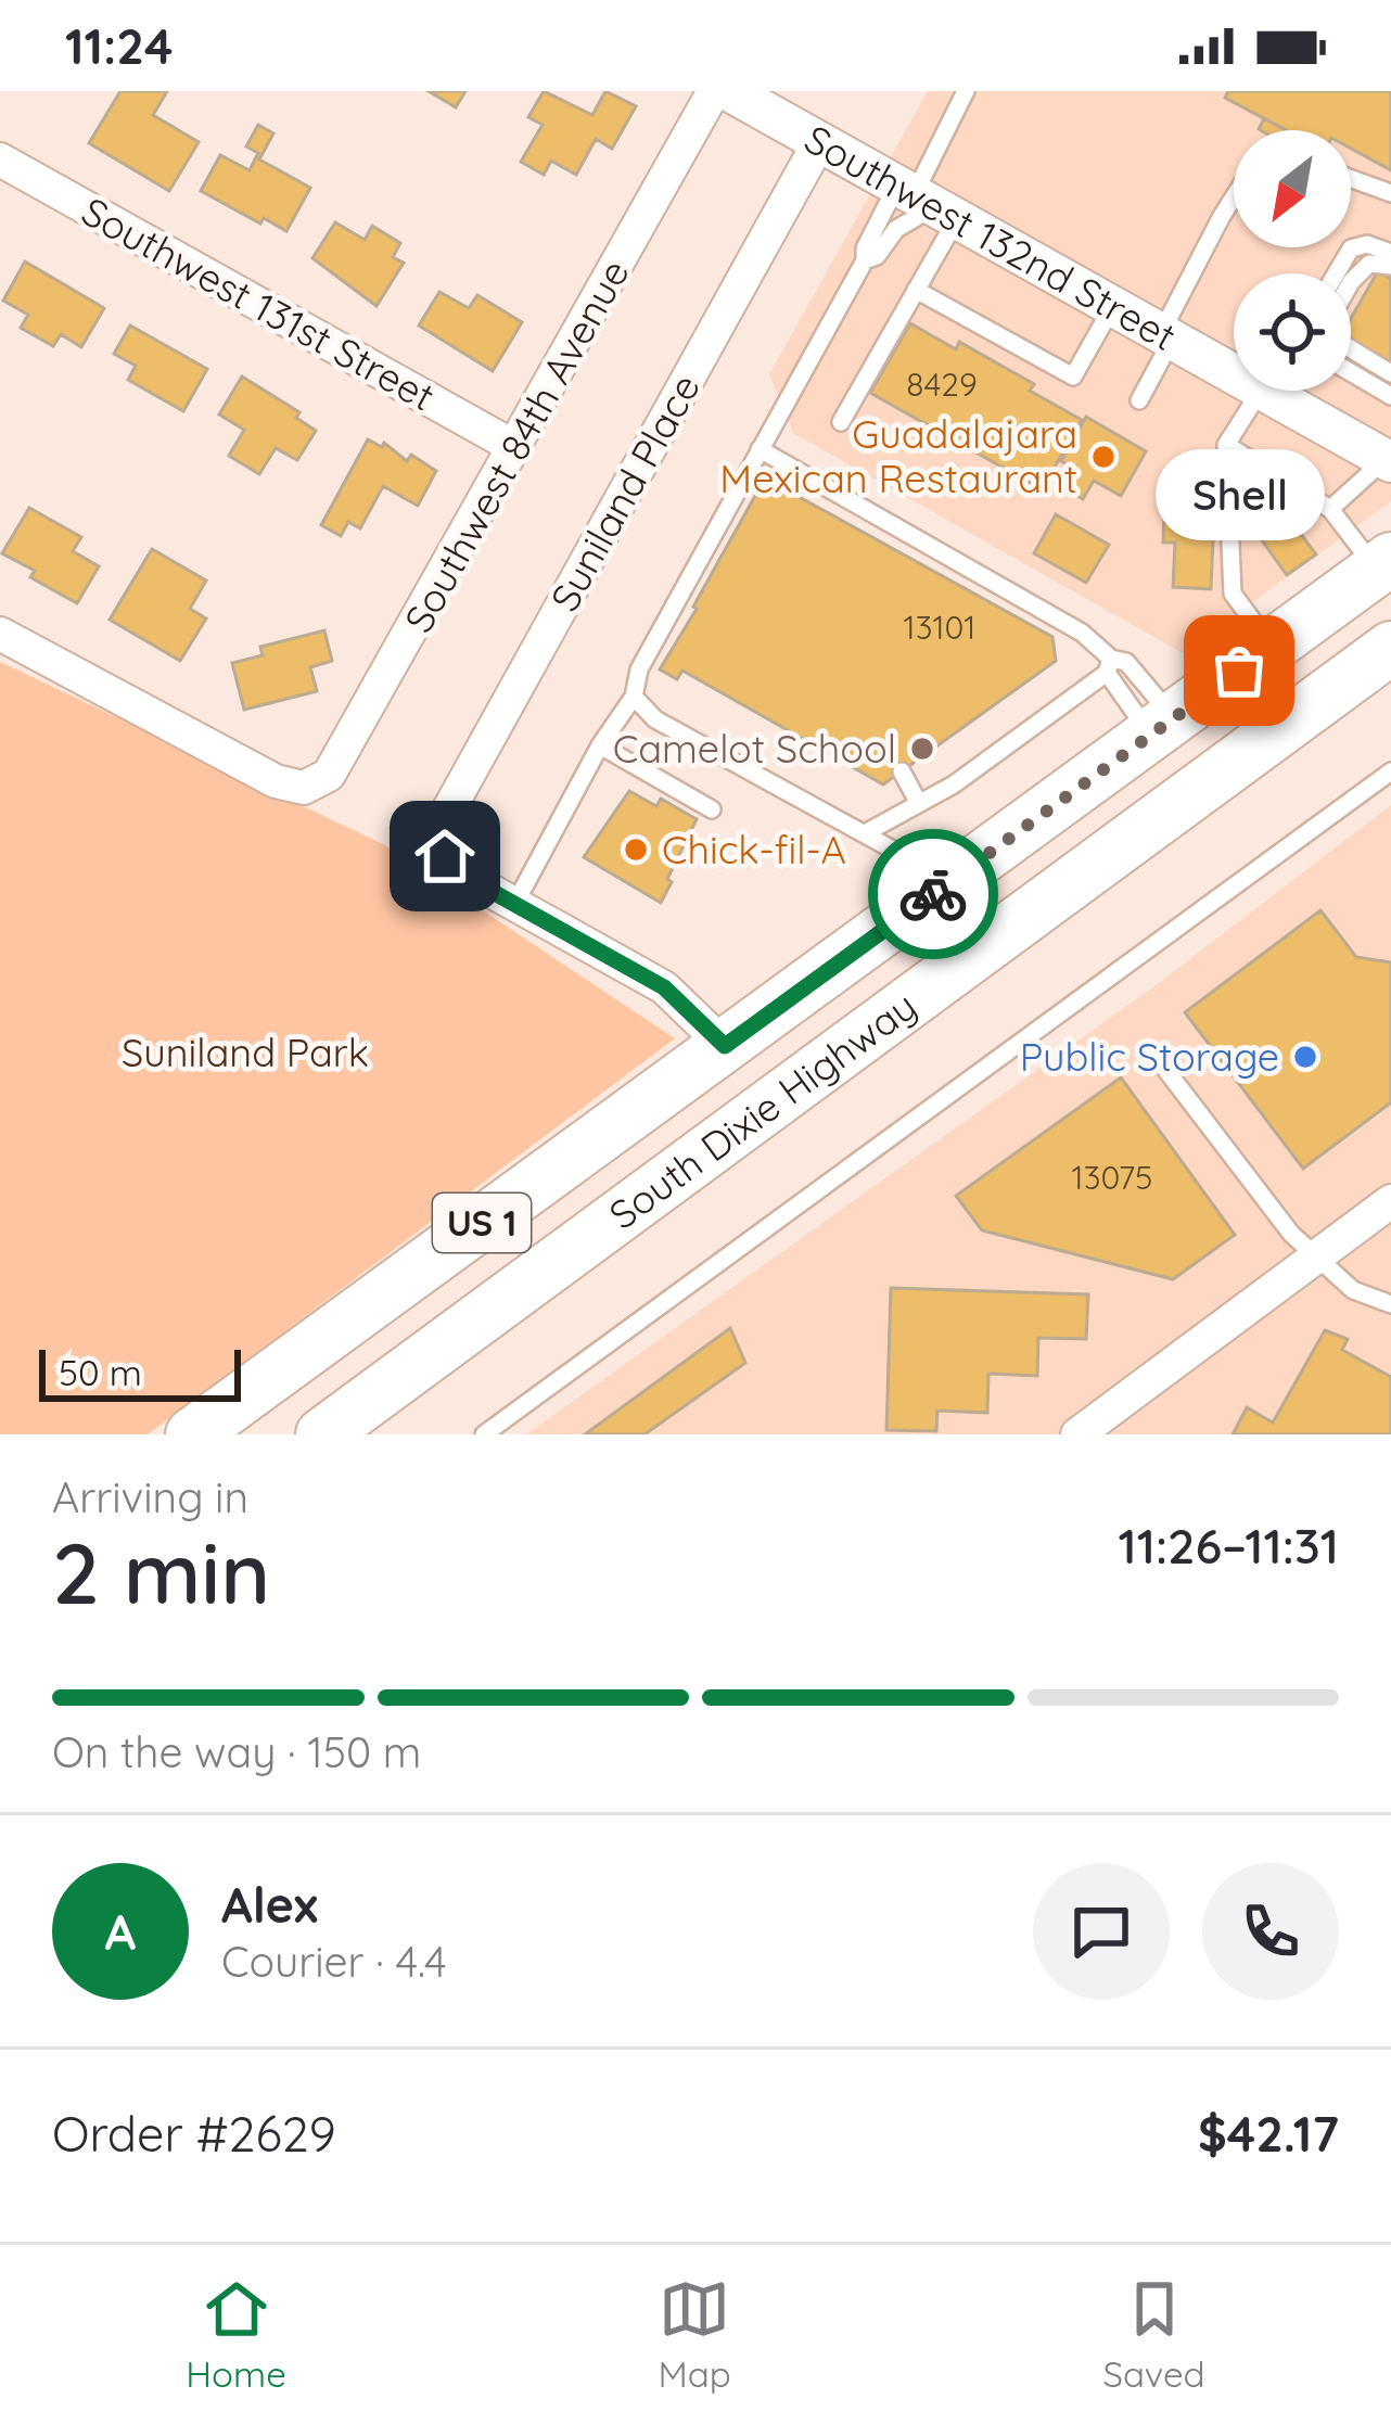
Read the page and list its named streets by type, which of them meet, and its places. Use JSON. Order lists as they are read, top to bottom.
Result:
{
  "streets": {
    "highway": ["South Dixie Highway", "US 1"],
    "street": [
      "Southwest 132nd Street",
      "Southwest 131st Street",
      "Southwest 84th Avenue",
      "Suniland Place"
    ]
  },
  "crossings": [
    ["Southwest 132nd Street", "Suniland Place"],
    ["Southwest 131st Street", "Southwest 84th Avenue"]
  ],
  "parks": ["Suniland Park"],
  "places": [
    "Guadalajara Mexican Restaurant",
    "Shell",
    "Camelot School",
    "Chick-fil-A",
    "Public Storage"
  ],
  "house_numbers": ["8429", "13101", "13075"],
  "scale_bar": "50 m",
  "north": "bottom left",
  "page": {
    "status": "11:24",
    "bubble": "Shell",
    "scale": "50 m",
    "heading": ["2 min", "Arriving in", "11:26–11:31"],
    "panel": [
      "Alex",
      "Courier · 4.4",
      "Order #2629",
      "$42.17"
    ],
    "bar": "On the way · 150 m",
    "round": "A",
    "tabs": ["Home", "Map", "Saved"]
  }
}
